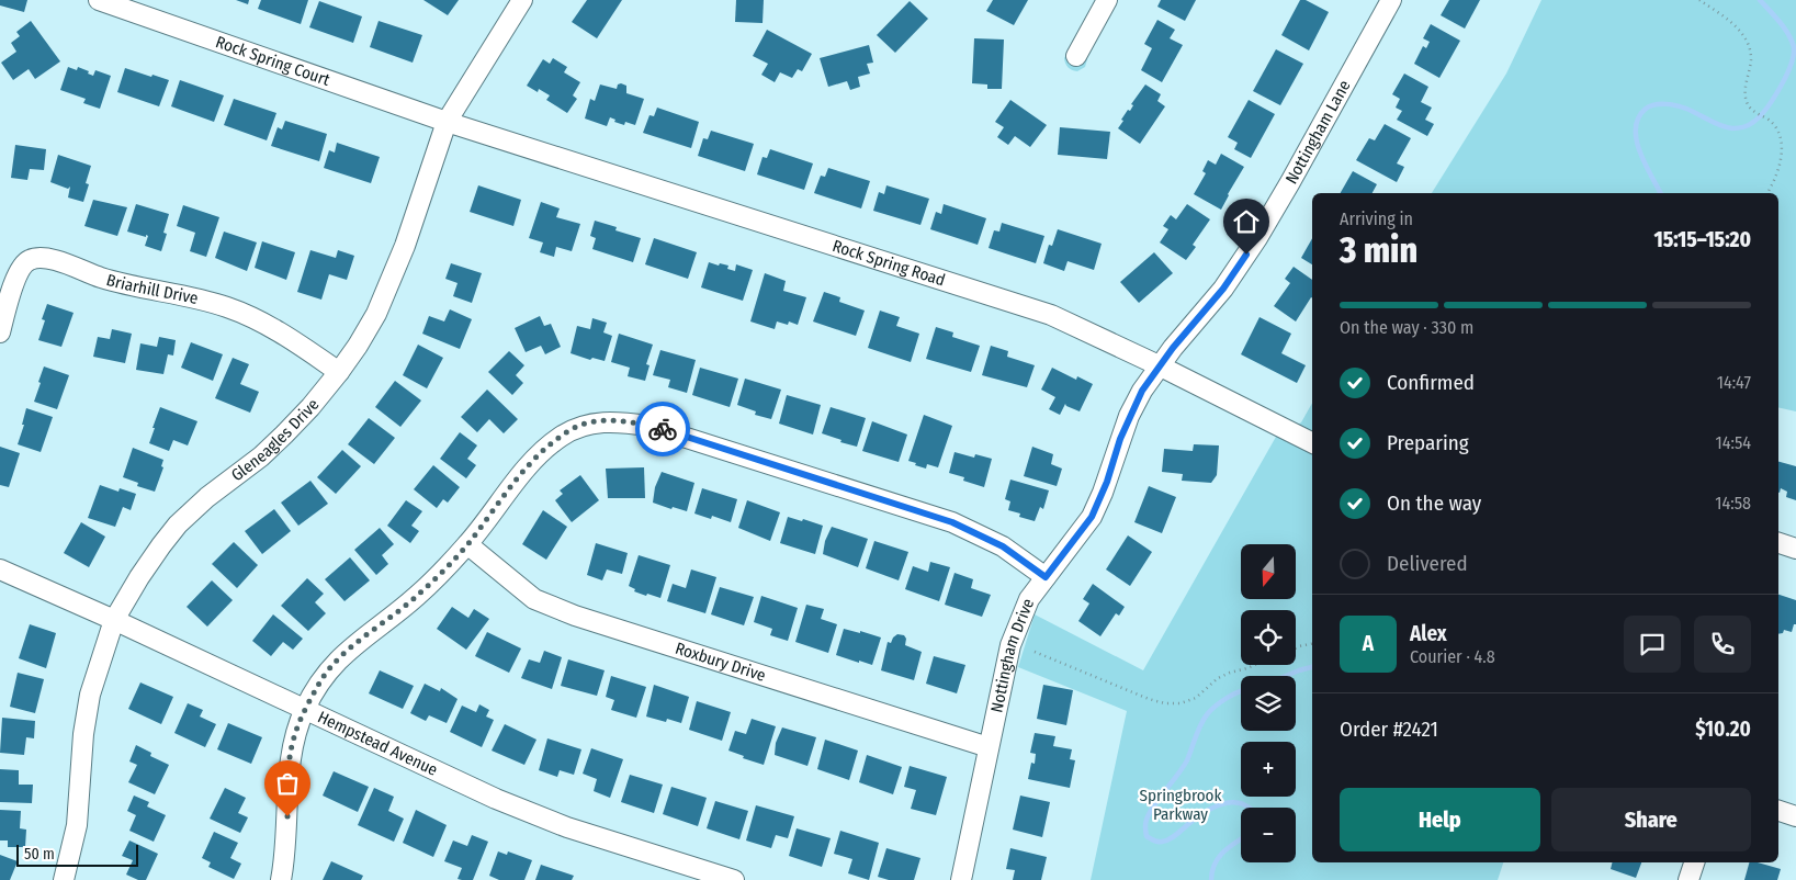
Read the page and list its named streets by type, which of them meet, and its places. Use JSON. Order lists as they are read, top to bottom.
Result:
{
  "streets": {
    "street": [
      "Rock Spring Court",
      "Nottingham Lane",
      "Rock Spring Road",
      "Briarhill Drive",
      "Gleneagles Drive",
      "Nottingham Drive",
      "Roxbury Drive",
      "Hempstead Avenue"
    ]
  },
  "crossings": [
    ["Rock Spring Court", "Rock Spring Road"],
    ["Rock Spring Court", "Gleneagles Drive"],
    ["Nottingham Lane", "Rock Spring Road"],
    ["Nottingham Lane", "Nottingham Drive"],
    ["Rock Spring Road", "Gleneagles Drive"],
    ["Rock Spring Road", "Nottingham Drive"],
    ["Briarhill Drive", "Gleneagles Drive"],
    ["Gleneagles Drive", "Hempstead Avenue"],
    ["Nottingham Drive", "Roxbury Drive"]
  ],
  "parks": ["Springbrook Parkway"],
  "scale_bar": "50 m",
  "north": "bottom",
  "page": {
    "heading": ["3 min", "Arriving in", "15:15–15:20"],
    "panel": [
      "Alex",
      "Courier · 4.8",
      "Order #2421",
      "$10.20"
    ],
    "bar": "On the way · 330 m",
    "list": [
      ["Confirmed", "14:47"],
      ["Preparing", "14:54"],
      ["On the way", "14:58"],
      "Delivered"
    ],
    "map_buttons": ["+", "−"],
    "round": "A",
    "buttons": ["Help", "Share"],
    "scale": "50 m"
  }
}
